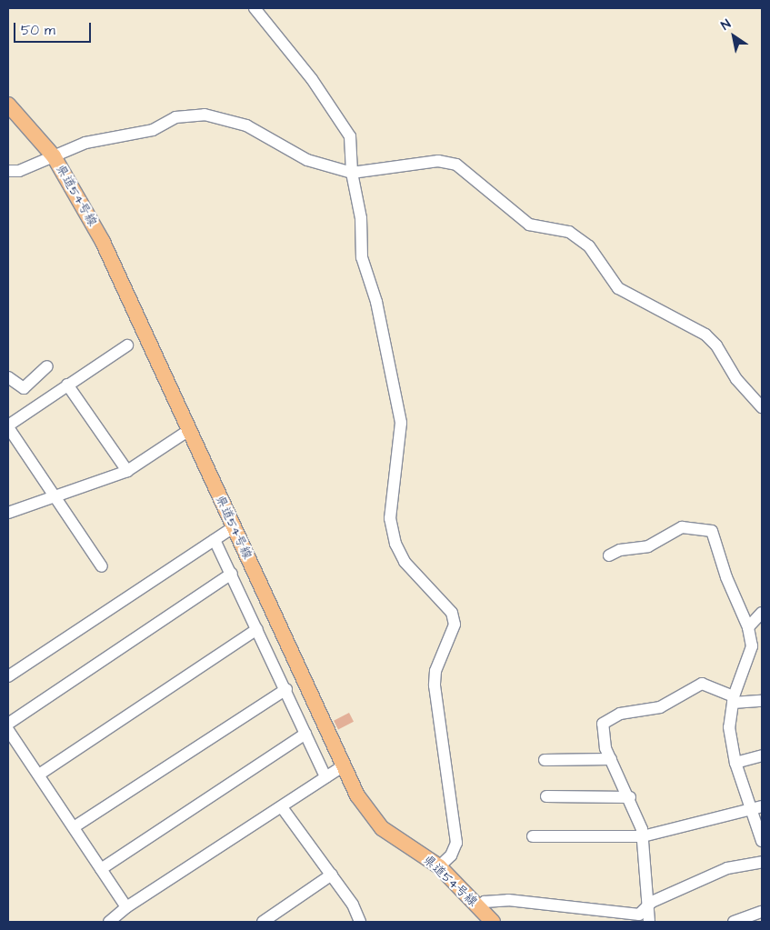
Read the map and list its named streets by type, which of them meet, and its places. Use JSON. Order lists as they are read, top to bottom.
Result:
{
  "streets": {
    "main road": ["県道54号線"]
  },
  "scale_bar": "50 m",
  "north": "top left"
}
